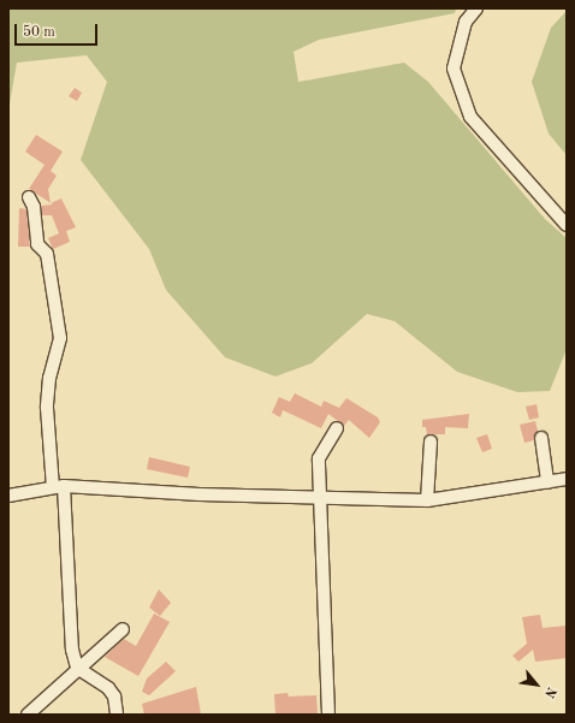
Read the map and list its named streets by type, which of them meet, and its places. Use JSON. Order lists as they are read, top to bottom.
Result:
{
  "scale_bar": "50 m",
  "north": "bottom right"
}
